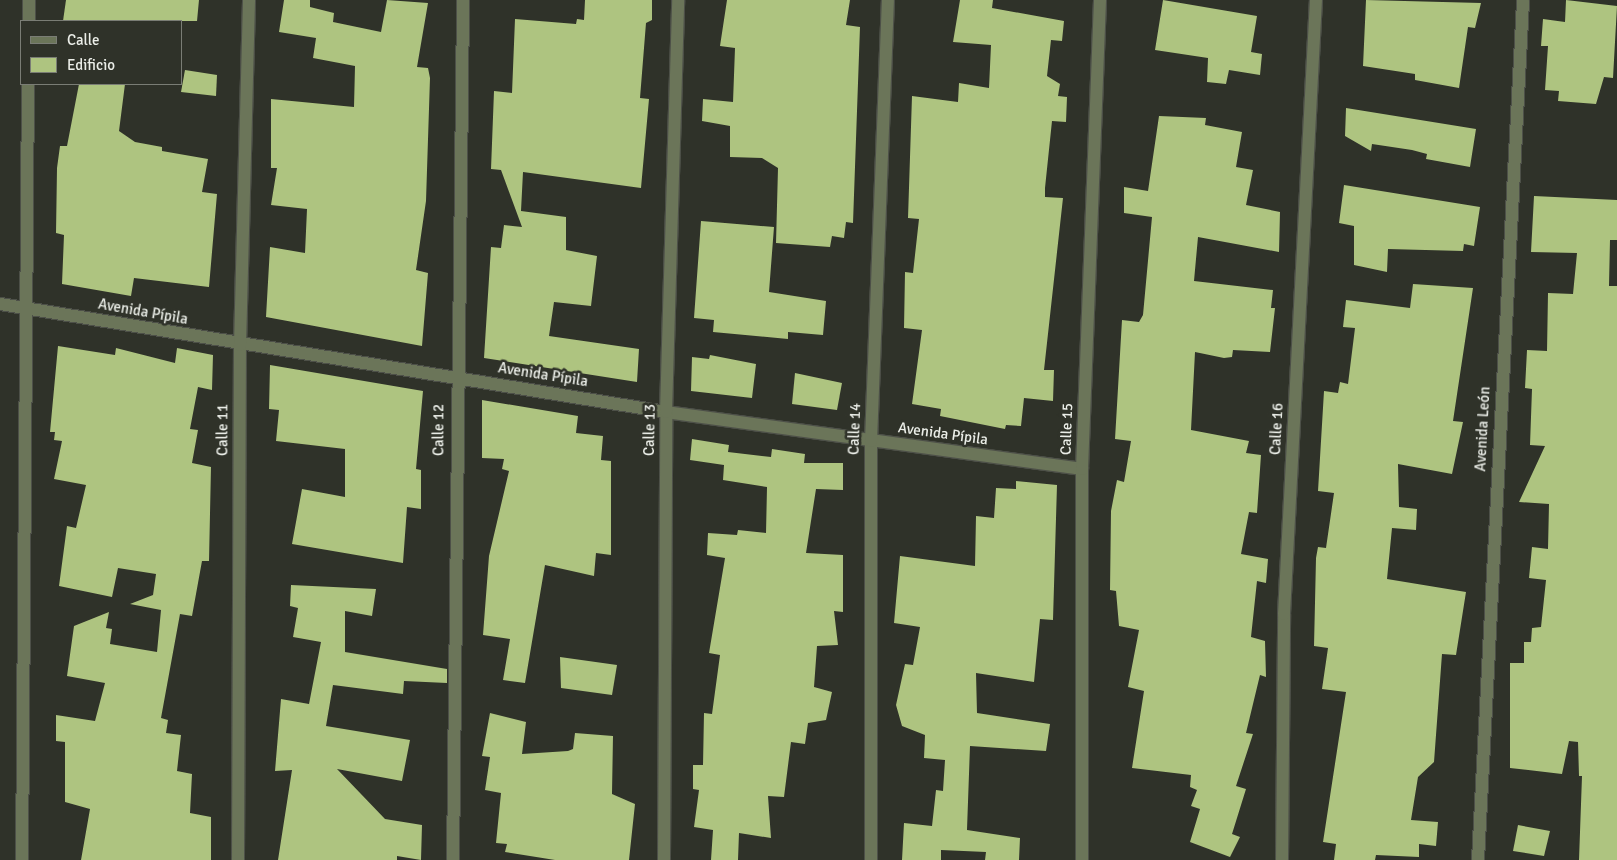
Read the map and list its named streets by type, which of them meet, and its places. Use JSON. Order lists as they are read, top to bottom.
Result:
{
  "streets": {
    "street": [
      "Avenida Pípila",
      "Calle 14",
      "Calle 15",
      "Calle 16",
      "Avenida León",
      "Calle 11",
      "Calle 12",
      "Calle 13"
    ]
  },
  "crossings": [
    ["Avenida Pípila", "Calle 14"],
    ["Avenida Pípila", "Calle 15"],
    ["Avenida Pípila", "Calle 11"],
    ["Avenida Pípila", "Calle 12"],
    ["Avenida Pípila", "Calle 13"]
  ],
  "legend": ["Calle", "Edificio"]
}
